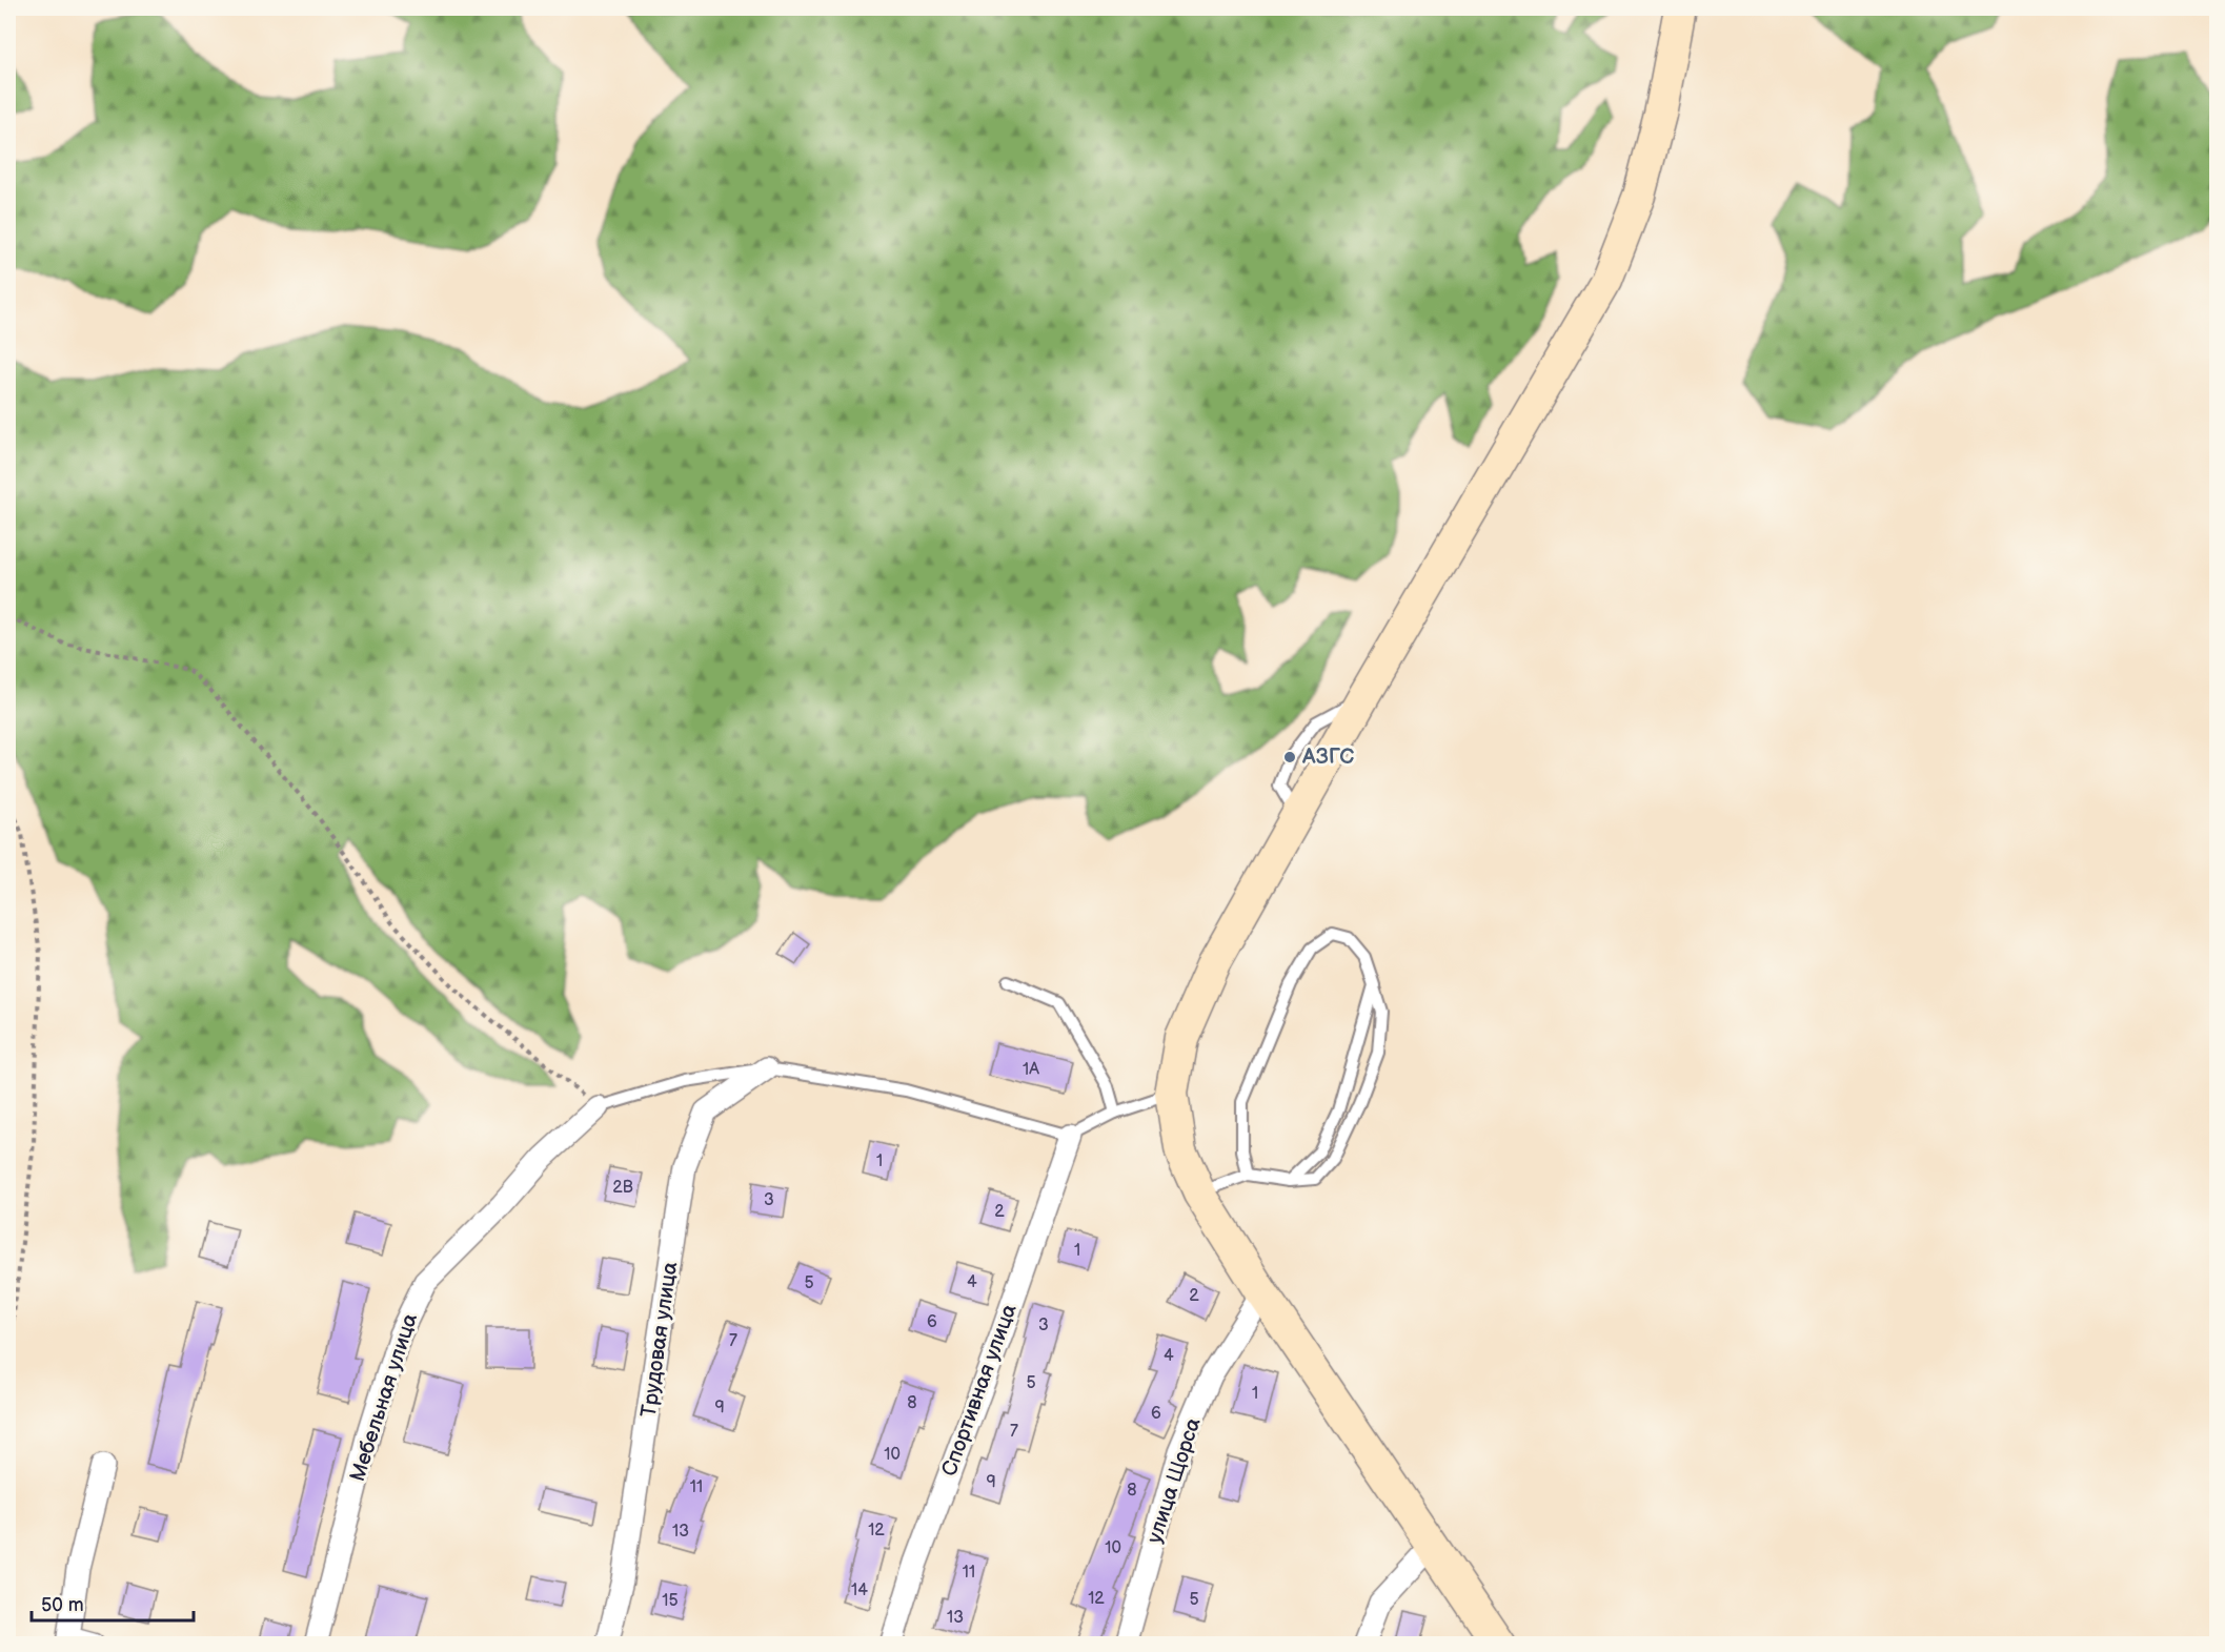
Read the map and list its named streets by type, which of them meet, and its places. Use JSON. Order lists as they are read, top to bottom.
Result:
{
  "streets": {
    "street": [
      "Трудовая улица",
      "Спортивная улица",
      "Мебельная улица",
      "улица Щорса"
    ]
  },
  "places": ["АЗГС"],
  "house_numbers": [
    "1А",
    "1",
    "2В",
    "3",
    "2",
    "1",
    "4",
    "5",
    "2",
    "6",
    "3",
    "7",
    "4",
    "5",
    "1",
    "8",
    "9",
    "6",
    "7",
    "10",
    "9",
    "11",
    "8",
    "12",
    "13",
    "10",
    "11",
    "14",
    "12",
    "5",
    "15",
    "13"
  ],
  "scale_bar": "50 m"
}
